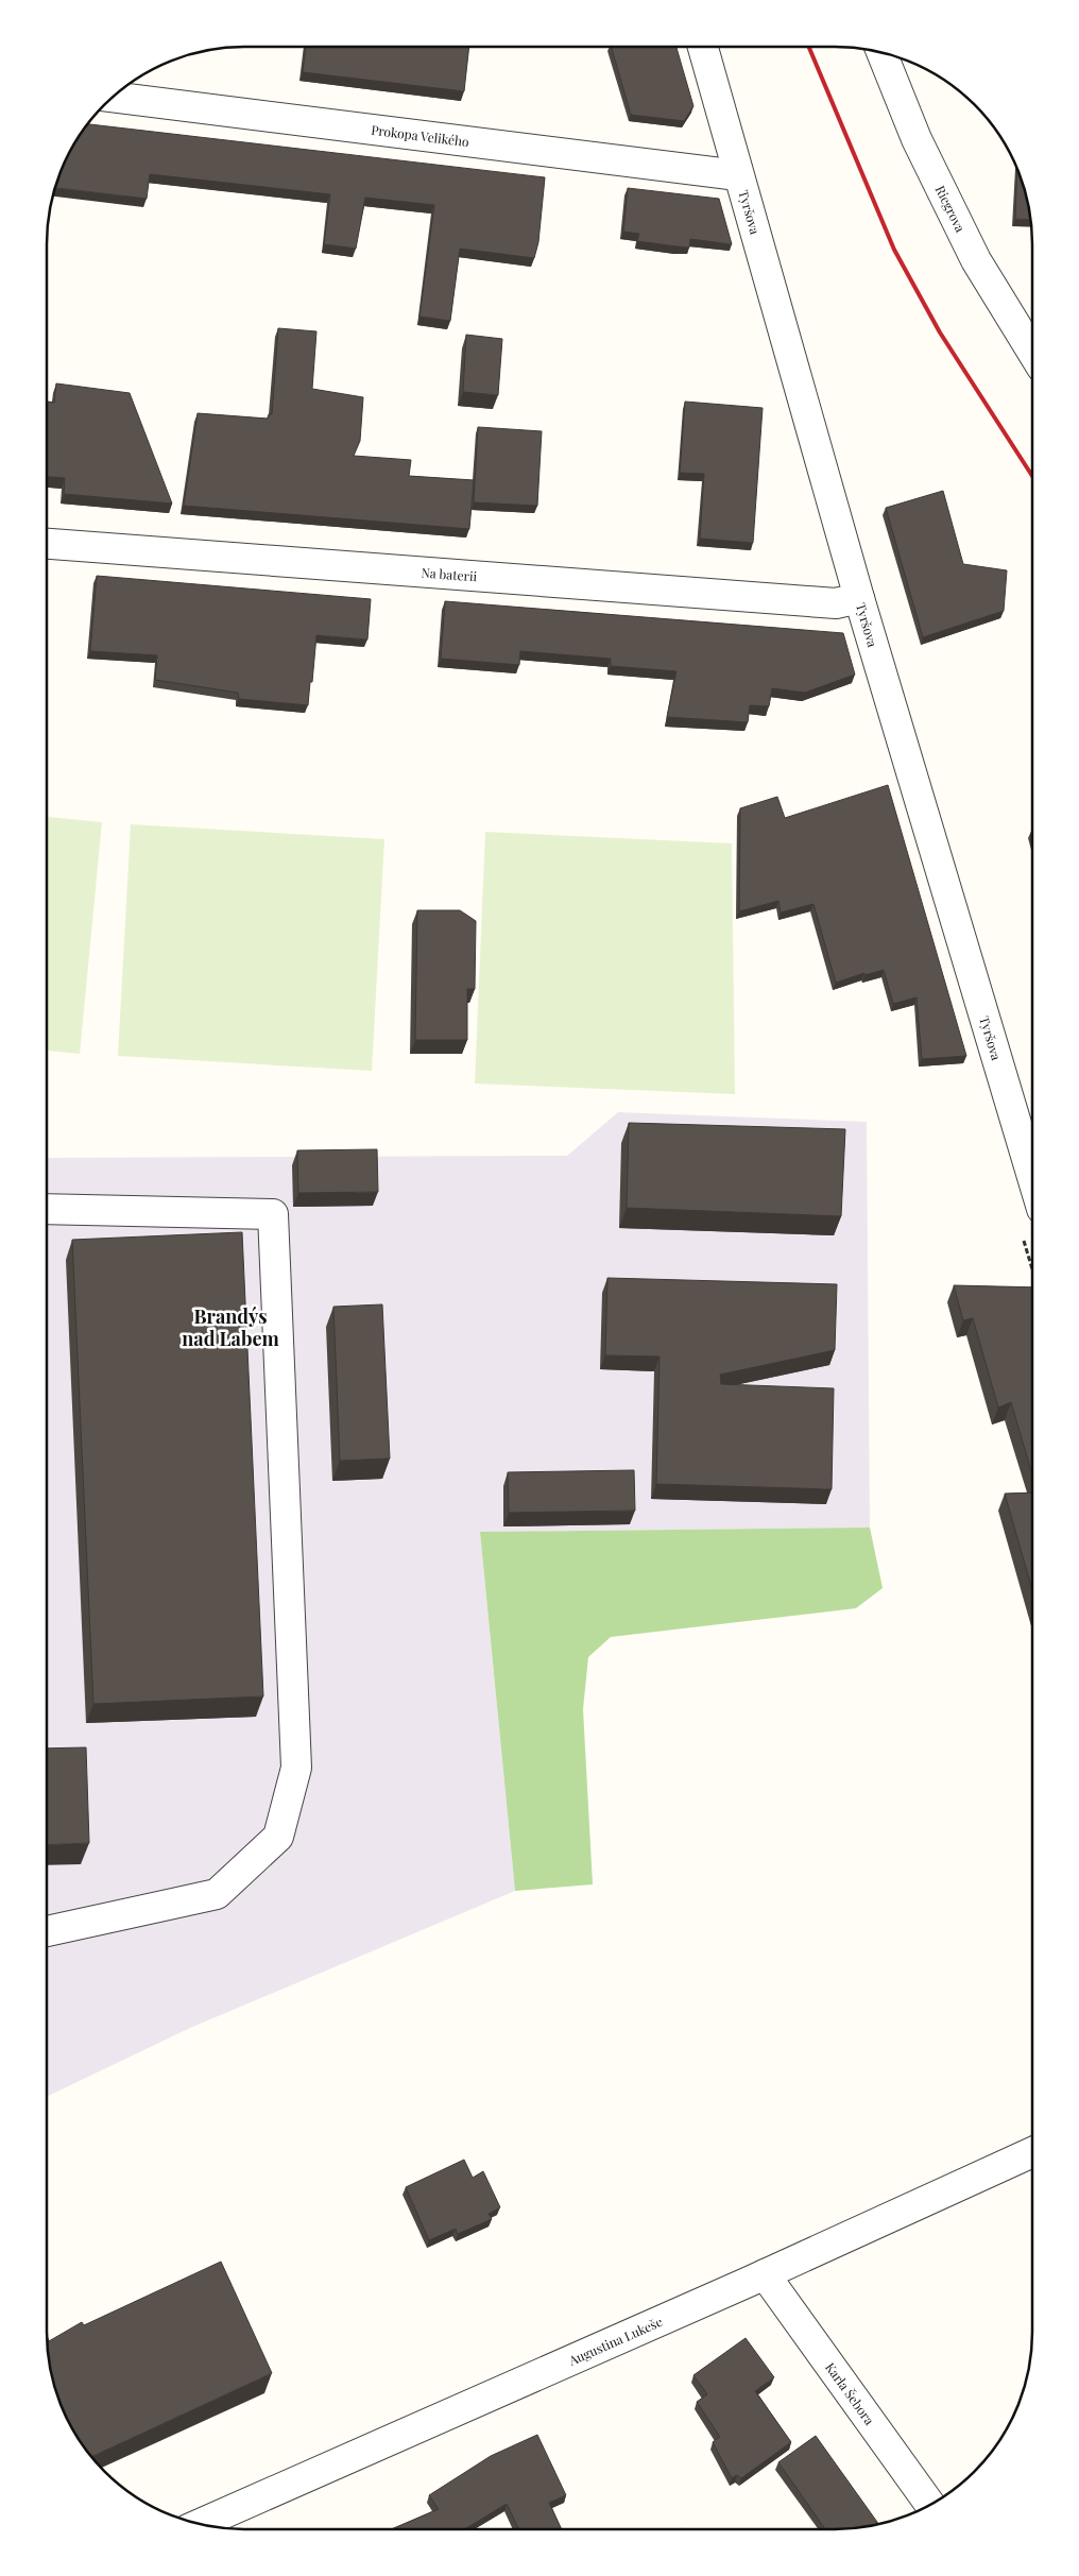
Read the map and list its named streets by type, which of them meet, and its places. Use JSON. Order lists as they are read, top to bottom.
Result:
{
  "streets": {
    "street": [
      "Prokopa Velikého",
      "Riegrova",
      "Tyršova",
      "Na baterii",
      "Augustina Lukeše",
      "Karla Šebora"
    ]
  },
  "crossings": [
    ["Prokopa Velikého", "Tyršova"],
    ["Tyršova", "Na baterii"],
    ["Augustina Lukeše", "Karla Šebora"]
  ],
  "districts": ["Brandýs nad Labem"]
}
